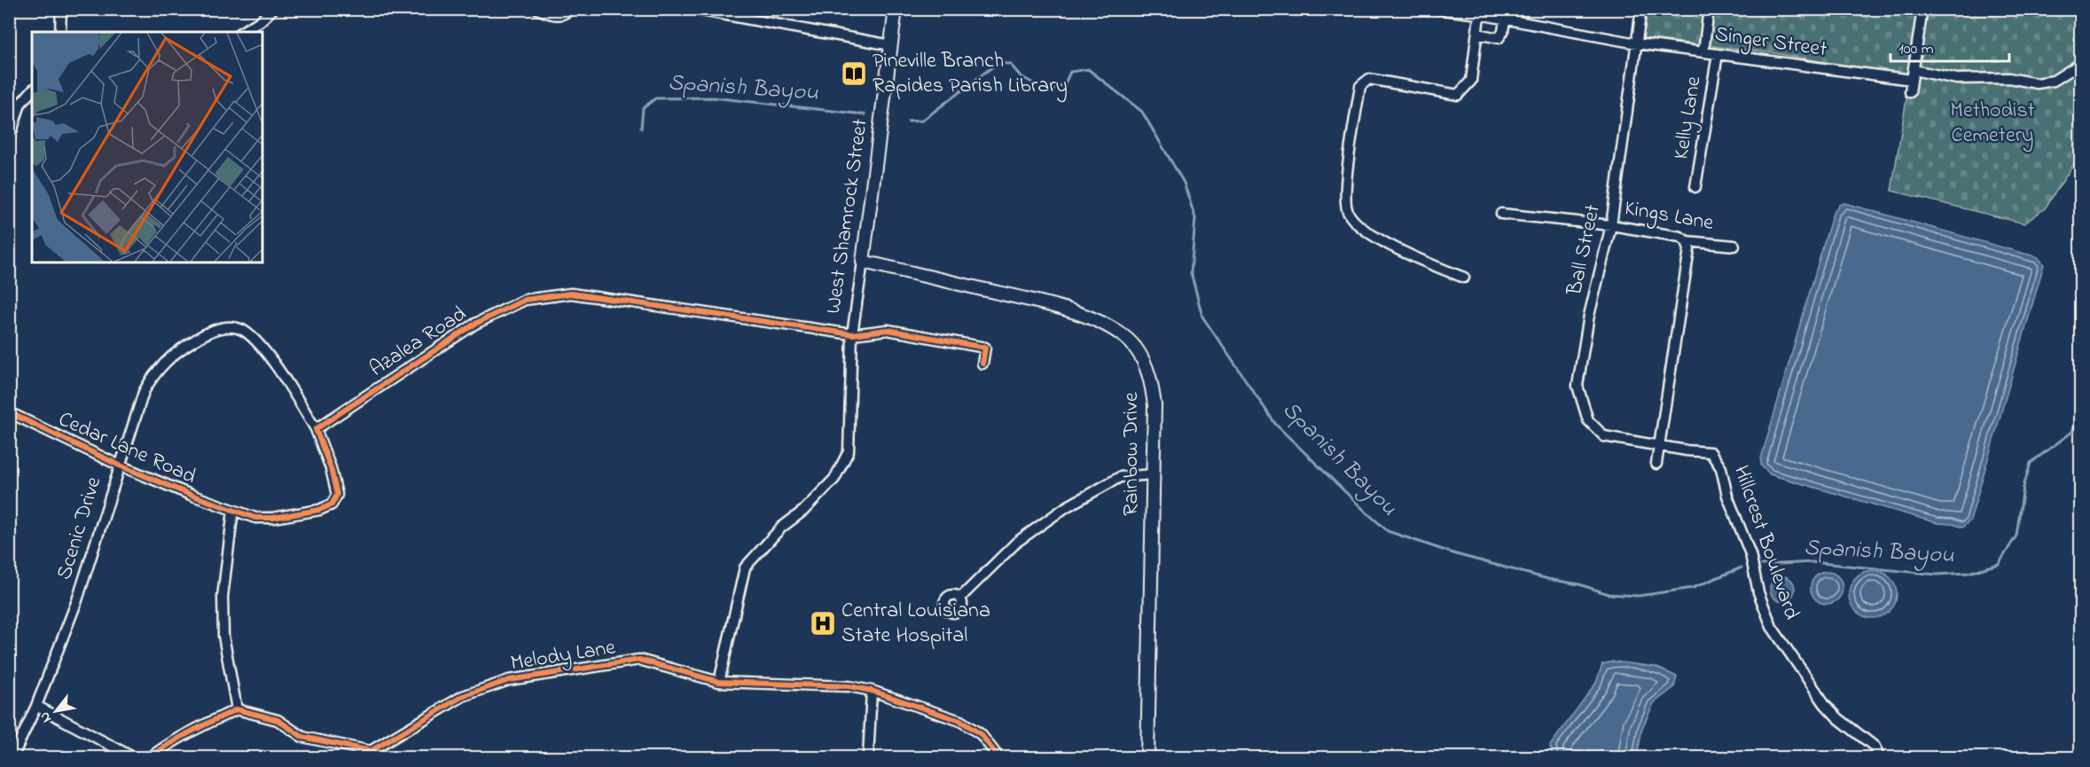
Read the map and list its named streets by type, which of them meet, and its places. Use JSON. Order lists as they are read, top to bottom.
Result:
{
  "streets": {
    "street": [
      "Singer Street",
      "Kelly Lane",
      "West Shamrock Street",
      "Kings Lane",
      "Ball Street",
      "Azalea Road",
      "Cedar Lane Road",
      "Rainbow Drive",
      "Scenic Drive",
      "Hillcrest Boulevard",
      "Melody Lane"
    ]
  },
  "crossings": [
    ["Singer Street", "Kelly Lane"],
    ["Singer Street", "Ball Street"],
    ["West Shamrock Street", "Azalea Road"],
    ["West Shamrock Street", "Rainbow Drive"],
    ["West Shamrock Street", "Melody Lane"],
    ["Kings Lane", "Ball Street"],
    ["Ball Street", "Hillcrest Boulevard"],
    ["Azalea Road", "Scenic Drive"],
    ["Cedar Lane Road", "Scenic Drive"]
  ],
  "water": ["Spanish Bayou"],
  "parks": ["Methodist Cemetery"],
  "places": {
    "library": ["Pineville Branch Rapides Parish Library"],
    "hospital": ["Central Louisiana State Hospital"]
  },
  "scale_bar": "100 m",
  "north": "bottom left"
}
